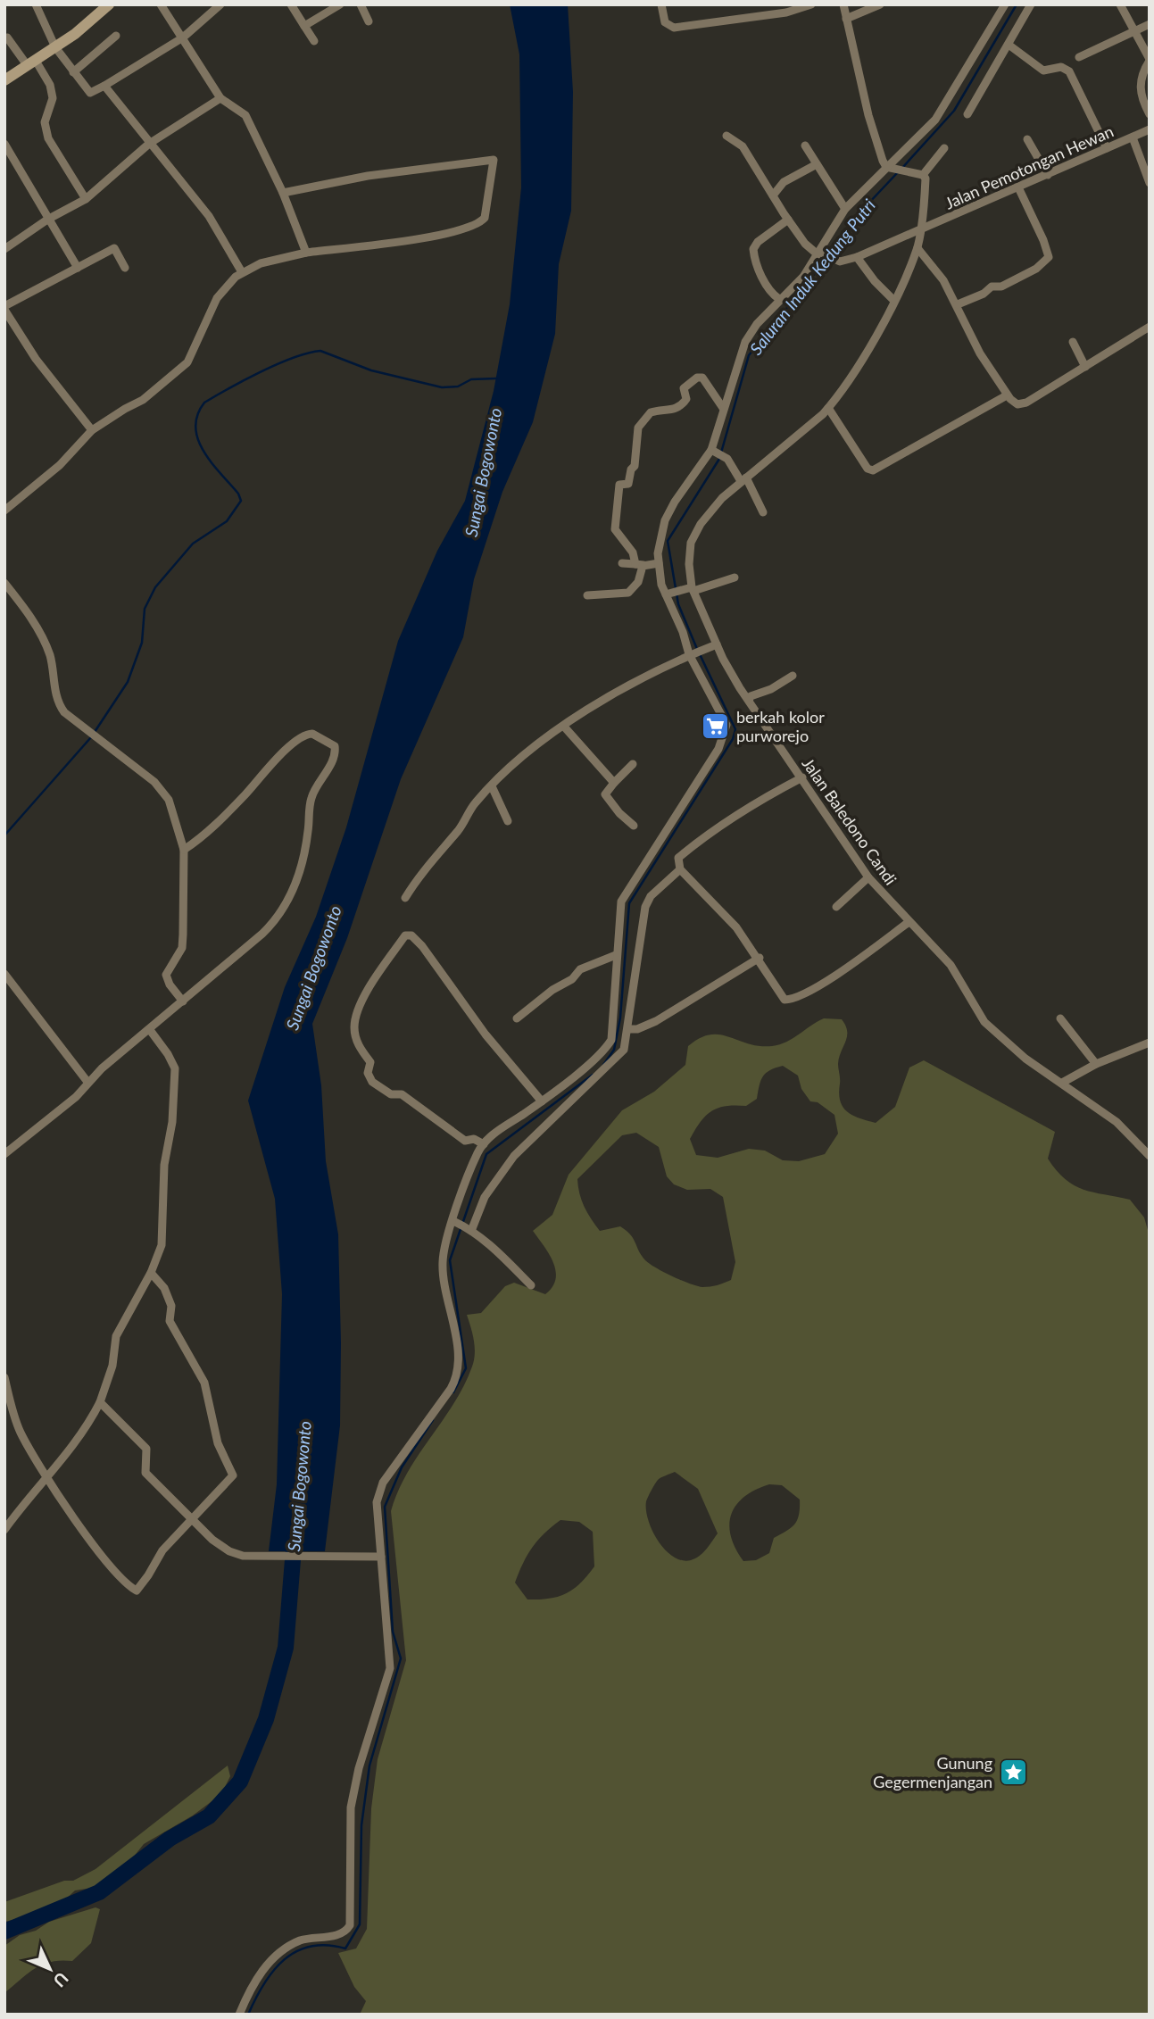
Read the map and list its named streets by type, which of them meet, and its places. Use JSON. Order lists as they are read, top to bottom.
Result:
{
  "streets": {
    "street": ["Jalan Pemotongan Hewan", "Jalan Baledono Candi"]
  },
  "crossings": [
    ["Jalan Pemotongan Hewan", "Jalan Baledono Candi"]
  ],
  "water": ["Saluran Induk Kedung Putri", "Sungai Bogowonto"],
  "places": {
    "supermarket": ["berkah kolor purworejo"],
    "place": ["Gunung Gegermenjangan"]
  },
  "north": "bottom right"
}
